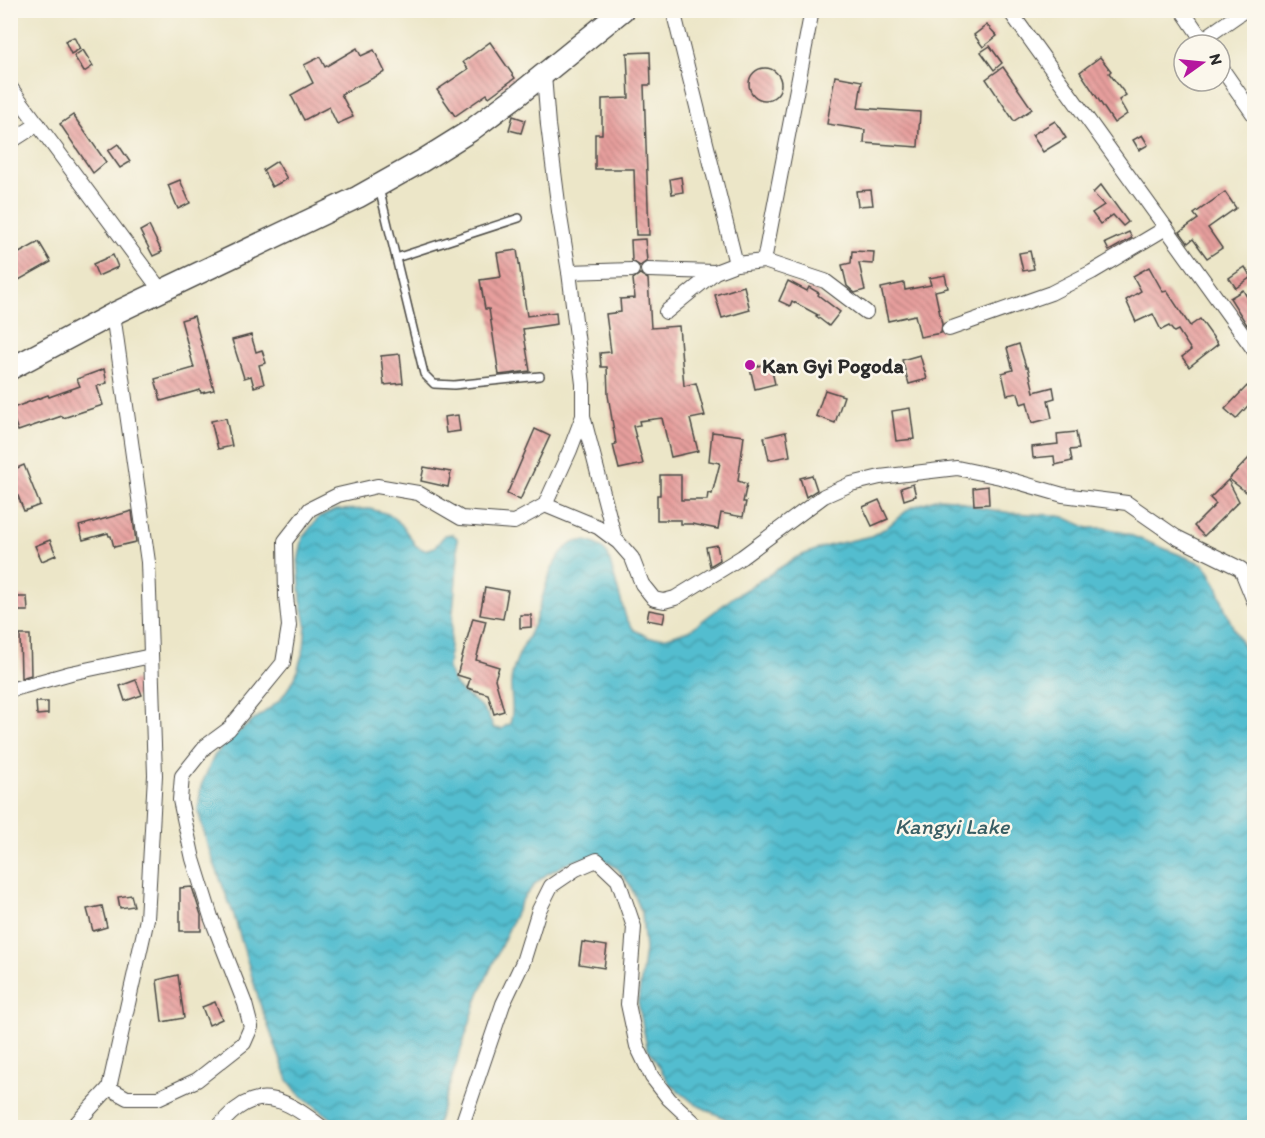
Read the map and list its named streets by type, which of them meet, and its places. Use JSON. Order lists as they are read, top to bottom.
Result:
{
  "water": ["Kangyi Lake"],
  "places": ["Kan Gyi Pogoda"],
  "north": "right"
}
